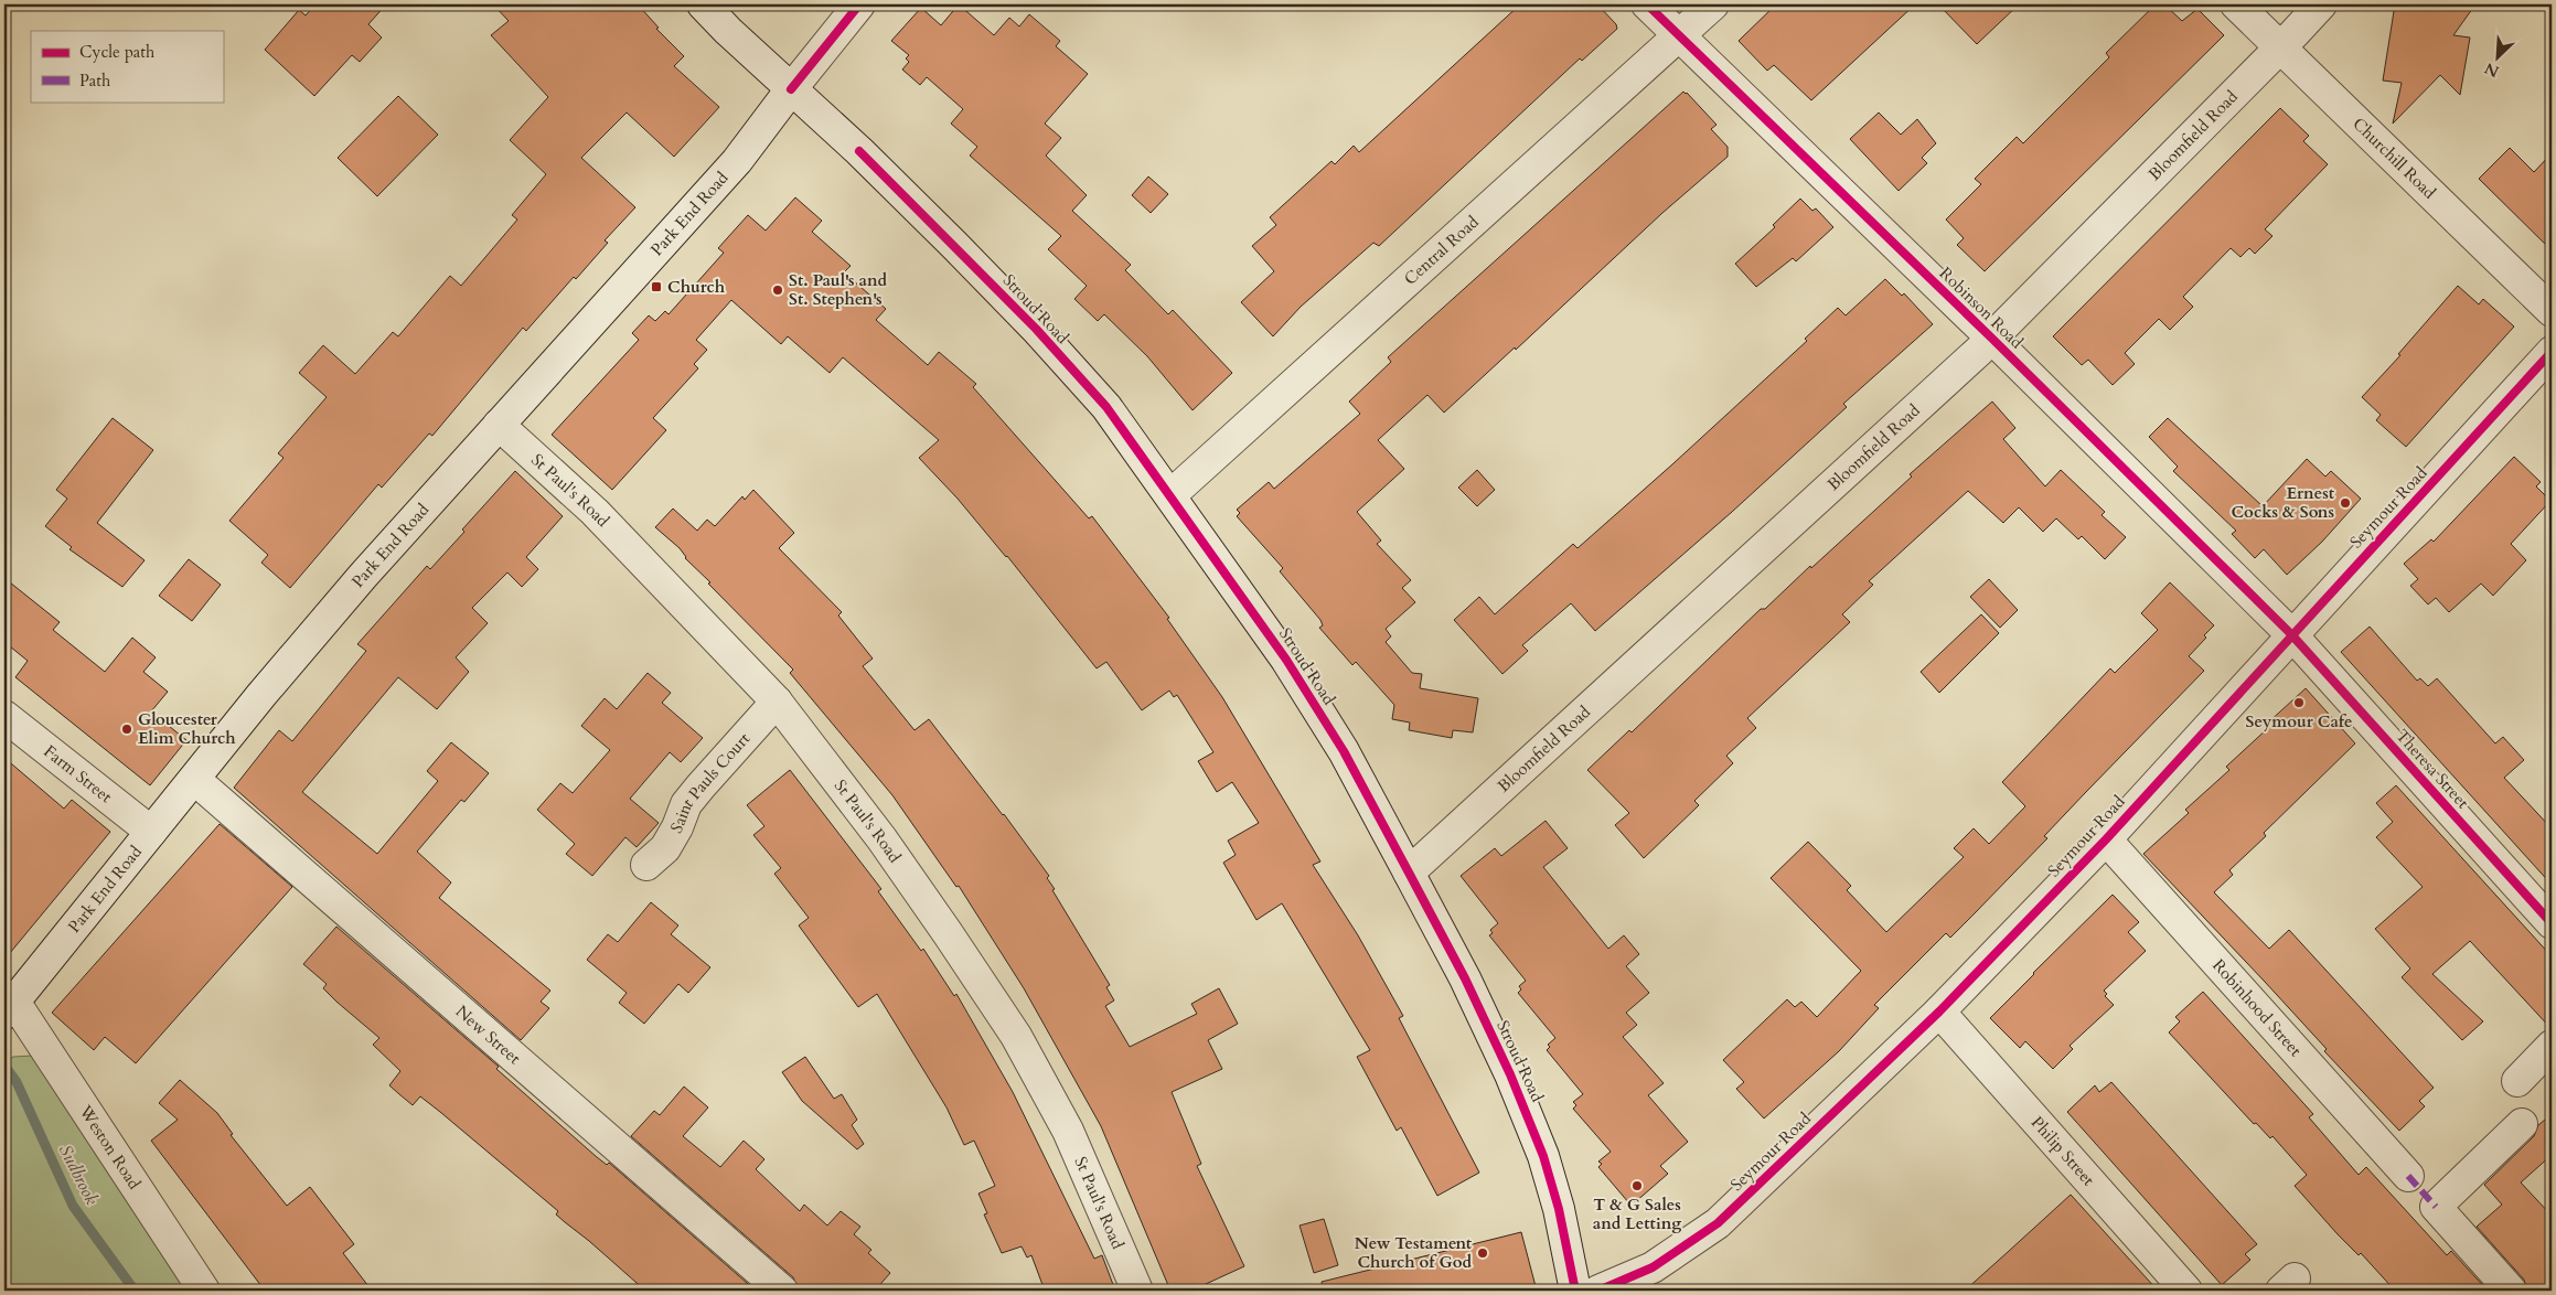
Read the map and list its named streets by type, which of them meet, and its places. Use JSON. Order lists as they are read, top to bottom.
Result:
{
  "streets": {
    "street": [
      "Bloomfield Road",
      "Churchill Road",
      "Park End Road",
      "Central Road",
      "Robinson Road",
      "Stroud Road",
      "St Paul's Road",
      "Seymour Road",
      "Theresa Street",
      "Farm Street",
      "Saint Pauls Court",
      "Robinhood Street",
      "New Street",
      "Weston Road",
      "Philip Street"
    ]
  },
  "crossings": [
    ["Bloomfield Road", "Churchill Road"],
    ["Bloomfield Road", "Robinson Road"],
    ["Bloomfield Road", "Stroud Road"],
    ["Park End Road", "Stroud Road"],
    ["Park End Road", "St Paul's Road"],
    ["Park End Road", "Farm Street"],
    ["Park End Road", "New Street"],
    ["Park End Road", "Weston Road"],
    ["Central Road", "Robinson Road"],
    ["Central Road", "Stroud Road"],
    ["Robinson Road", "Seymour Road"],
    ["Robinson Road", "Theresa Street"],
    ["St Paul's Road", "Saint Pauls Court"],
    ["Seymour Road", "Theresa Street"],
    ["Seymour Road", "Robinhood Street"],
    ["Seymour Road", "Philip Street"]
  ],
  "water": ["Sudbrook"],
  "places": {
    "transit": ["Church"],
    "other": [
      "St. Paul's and St. Stephen's",
      "Ernest Cocks & Sons",
      "Seymour Cafe",
      "Gloucester Elim Church",
      "T & G Sales and Letting",
      "New Testament Church of God"
    ]
  },
  "legend": ["Cycle path", "Path"],
  "north": "bottom left"
}
